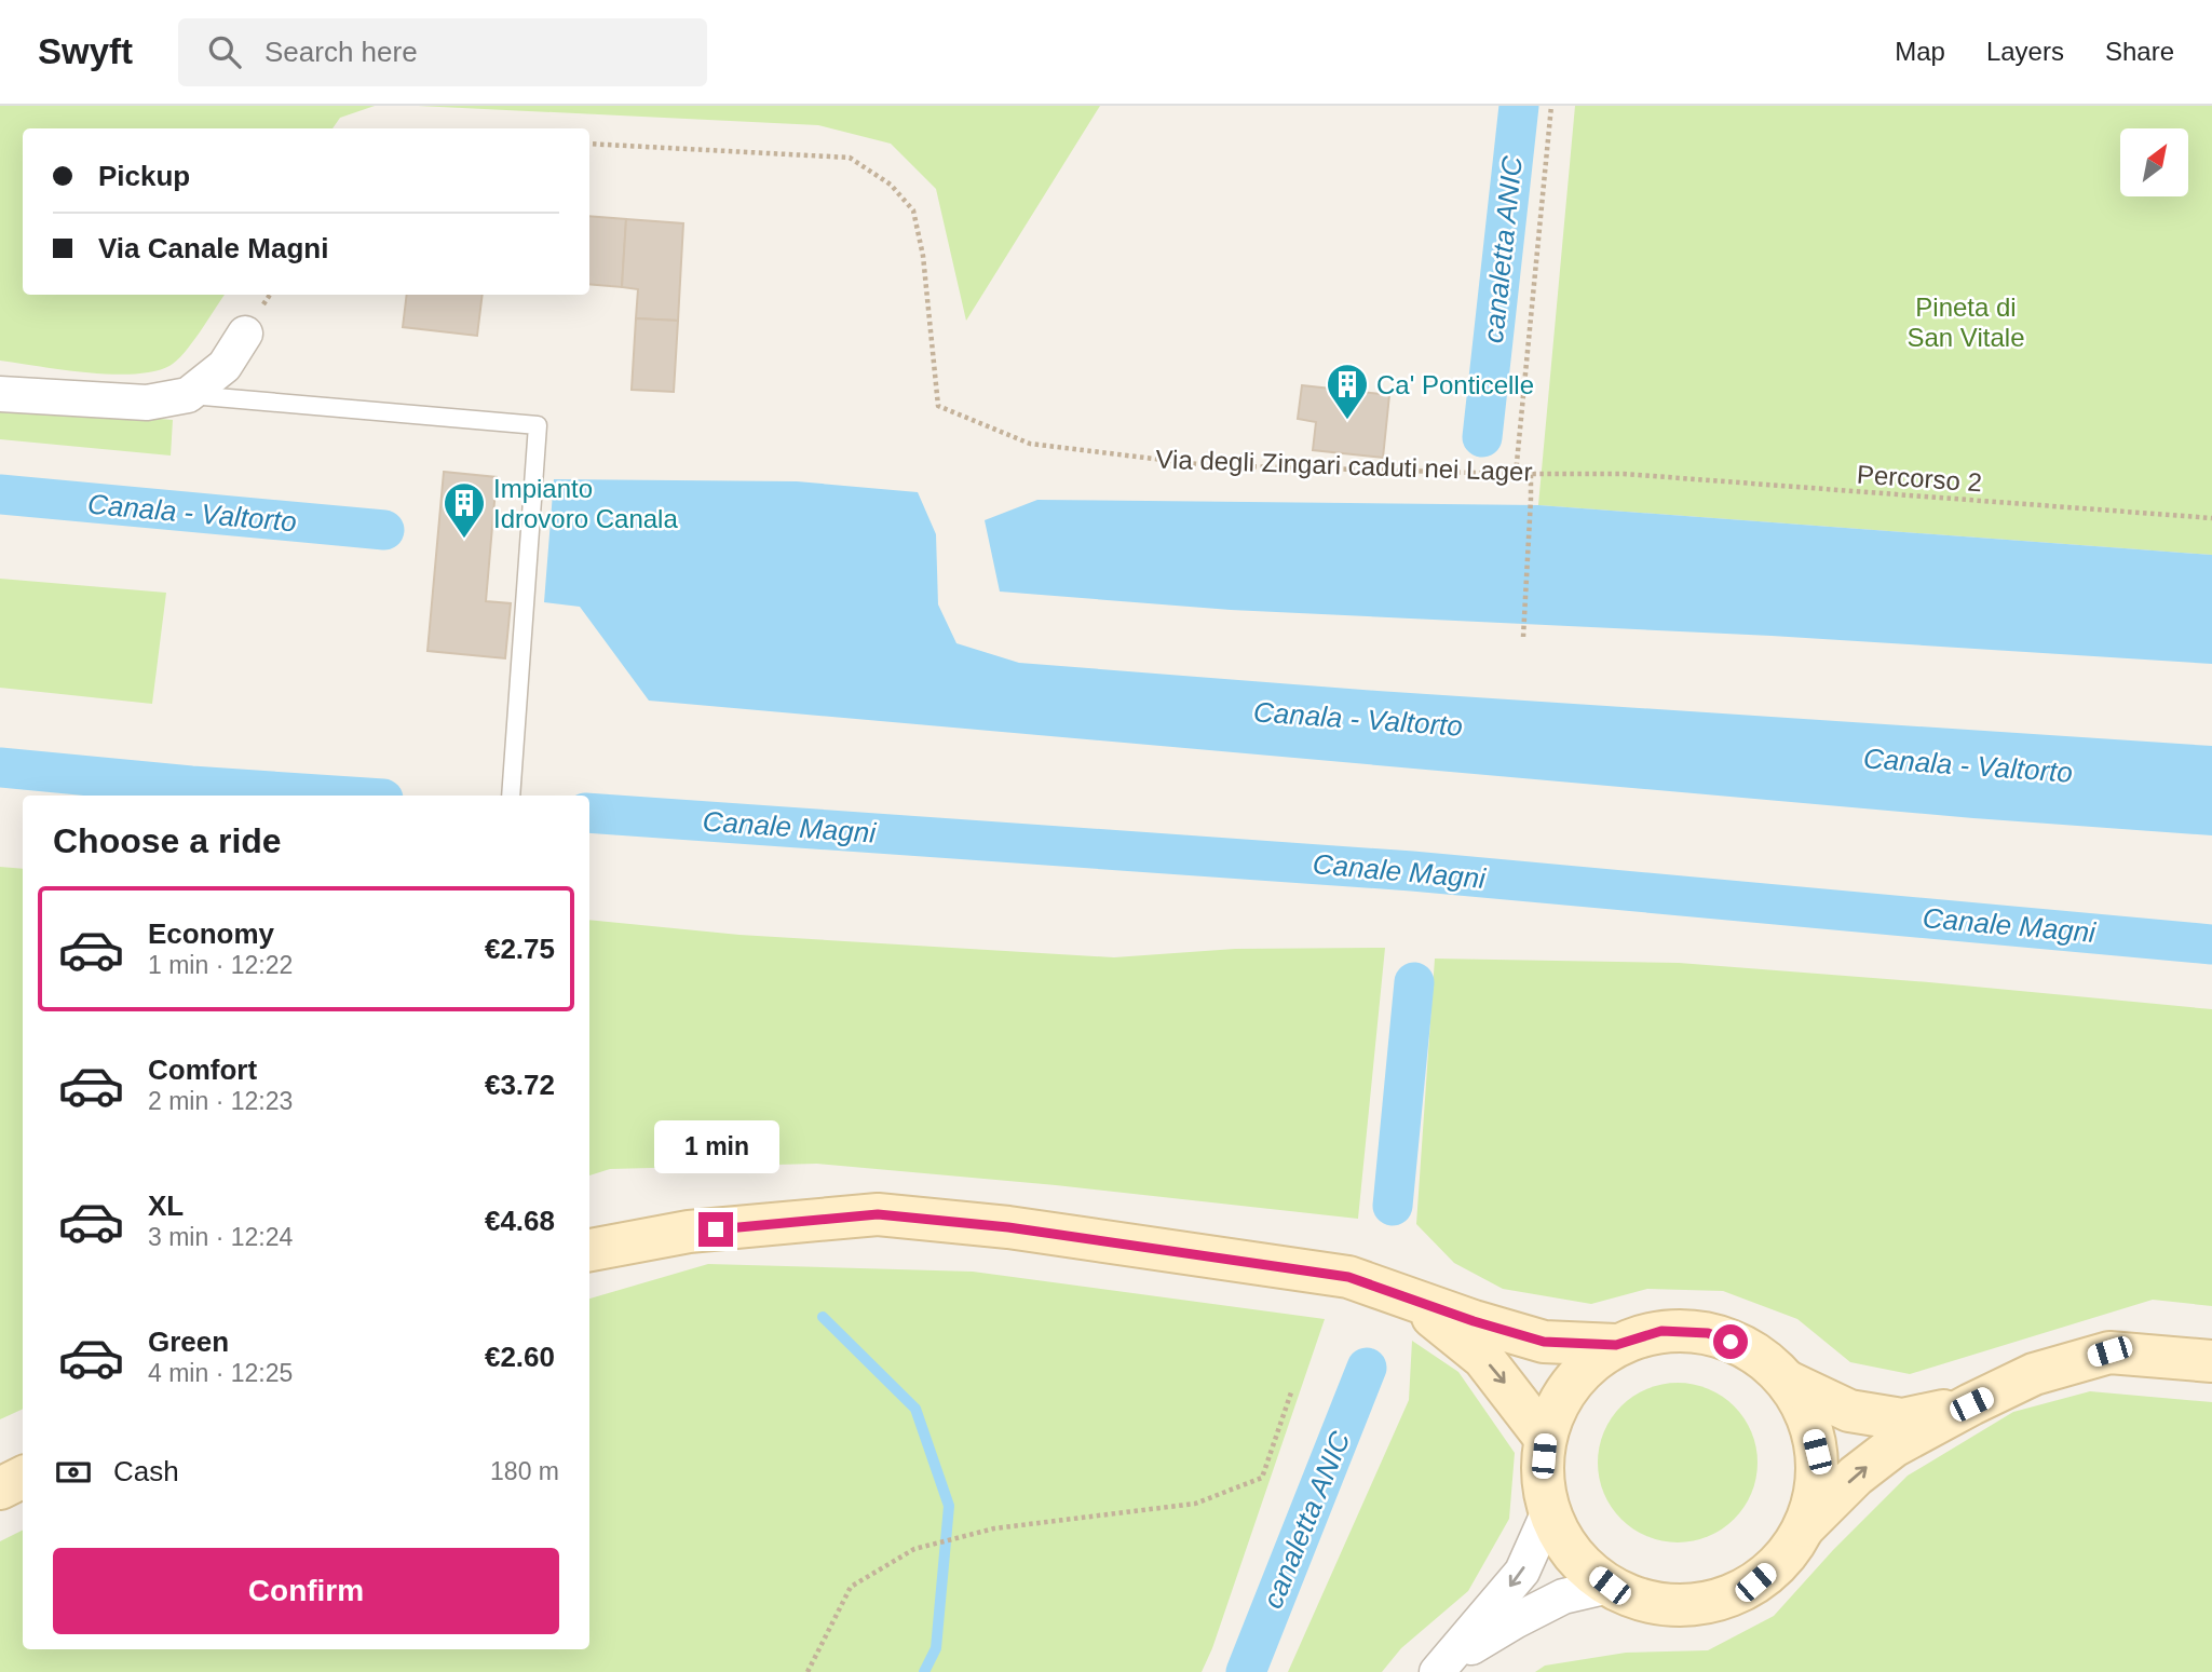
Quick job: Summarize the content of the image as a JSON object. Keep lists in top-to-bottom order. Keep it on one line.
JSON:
{"streets":{"path":["Via degli Zingari caduti nei Lager","Percorso 2"]},"crossings":[["Via degli Zingari caduti nei Lager","Percorso 2"]],"water":["canaletta ANIC","Canala - Valtorto","Canale Magni"],"parks":["Pineta di San Vitale"],"places":{"building":["Ca' Ponticelle","Impianto Idrovoro Canala"]},"north":"top right","page":{"header":"Swyft","search":"Search here","nav":["Map","Layers","Share"],"banner":["Pickup","Via Canale Magni"],"heading":"Choose a ride","list":[{"name":"Economy","note":"1 min · 12:22","value":"€2.75"},{"name":"Comfort","note":"2 min · 12:23","value":"€3.72"},{"name":"XL","note":"3 min · 12:24","value":"€4.68"},{"name":"Green","note":"4 min · 12:25","value":"€2.60"}],"bubble":"1 min","pay":["Cash","180 m"],"buttons":"Confirm"}}
